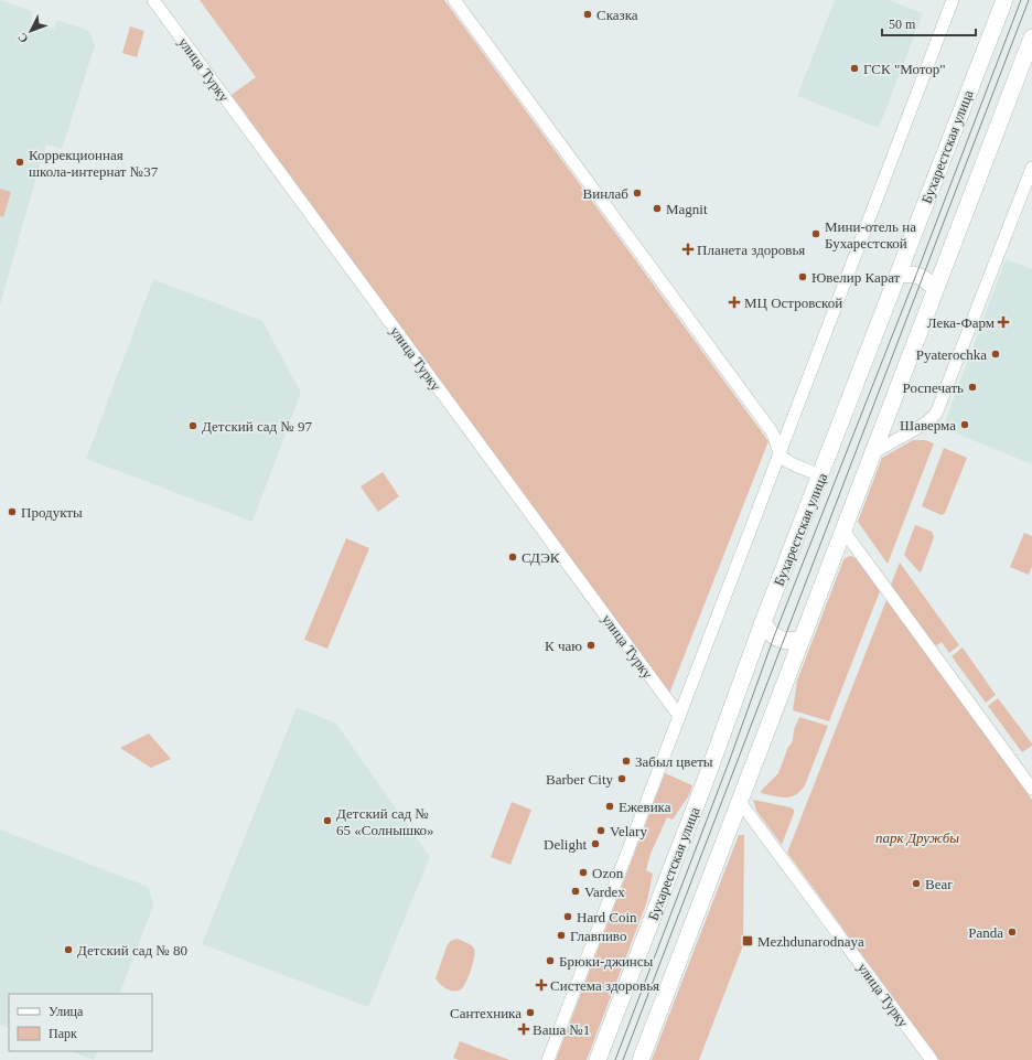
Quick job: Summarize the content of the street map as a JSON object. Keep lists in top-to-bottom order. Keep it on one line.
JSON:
{"streets":{"main road":["Бухарестская улица"],"street":["улица Турку"]},"parks":["парк Дружбы"],"places":{"other":["Сказка","ГСК \"Мотор\"","Коррекционная школа-интернат №37","Винлаб","Magnit","Мини-отель на Бухарестской","Ювелир Карат","Pyaterochka","Роспечать","Шаверма","Детский сад № 97","Продукты","СДЭК","К чаю","Забыл цветы","Barber City","Ежевика","Детский сад № 65 «Солнышко»","Velary","Delight","Ozon","Bear","Vardex","Hard Coin","Panda","Главпиво","Детский сад № 80","Брюки-джинсы","Сантехника"],"health":["Планета здоровья","МЦ Островской","Лека-Фарм","Система здоровья","Ваша №1"],"transit":["Mezhdunarodnaya"]},"legend":["Улица","Парк"],"scale_bar":"50 m","north":"bottom left"}
